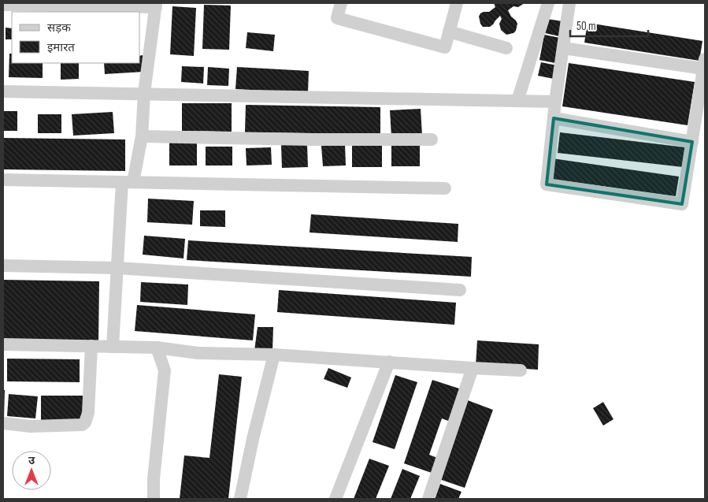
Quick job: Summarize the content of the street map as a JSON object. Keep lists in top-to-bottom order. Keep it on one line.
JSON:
{"legend":["सड़क","इमारत"],"scale_bar":"50 m","north":"top"}
